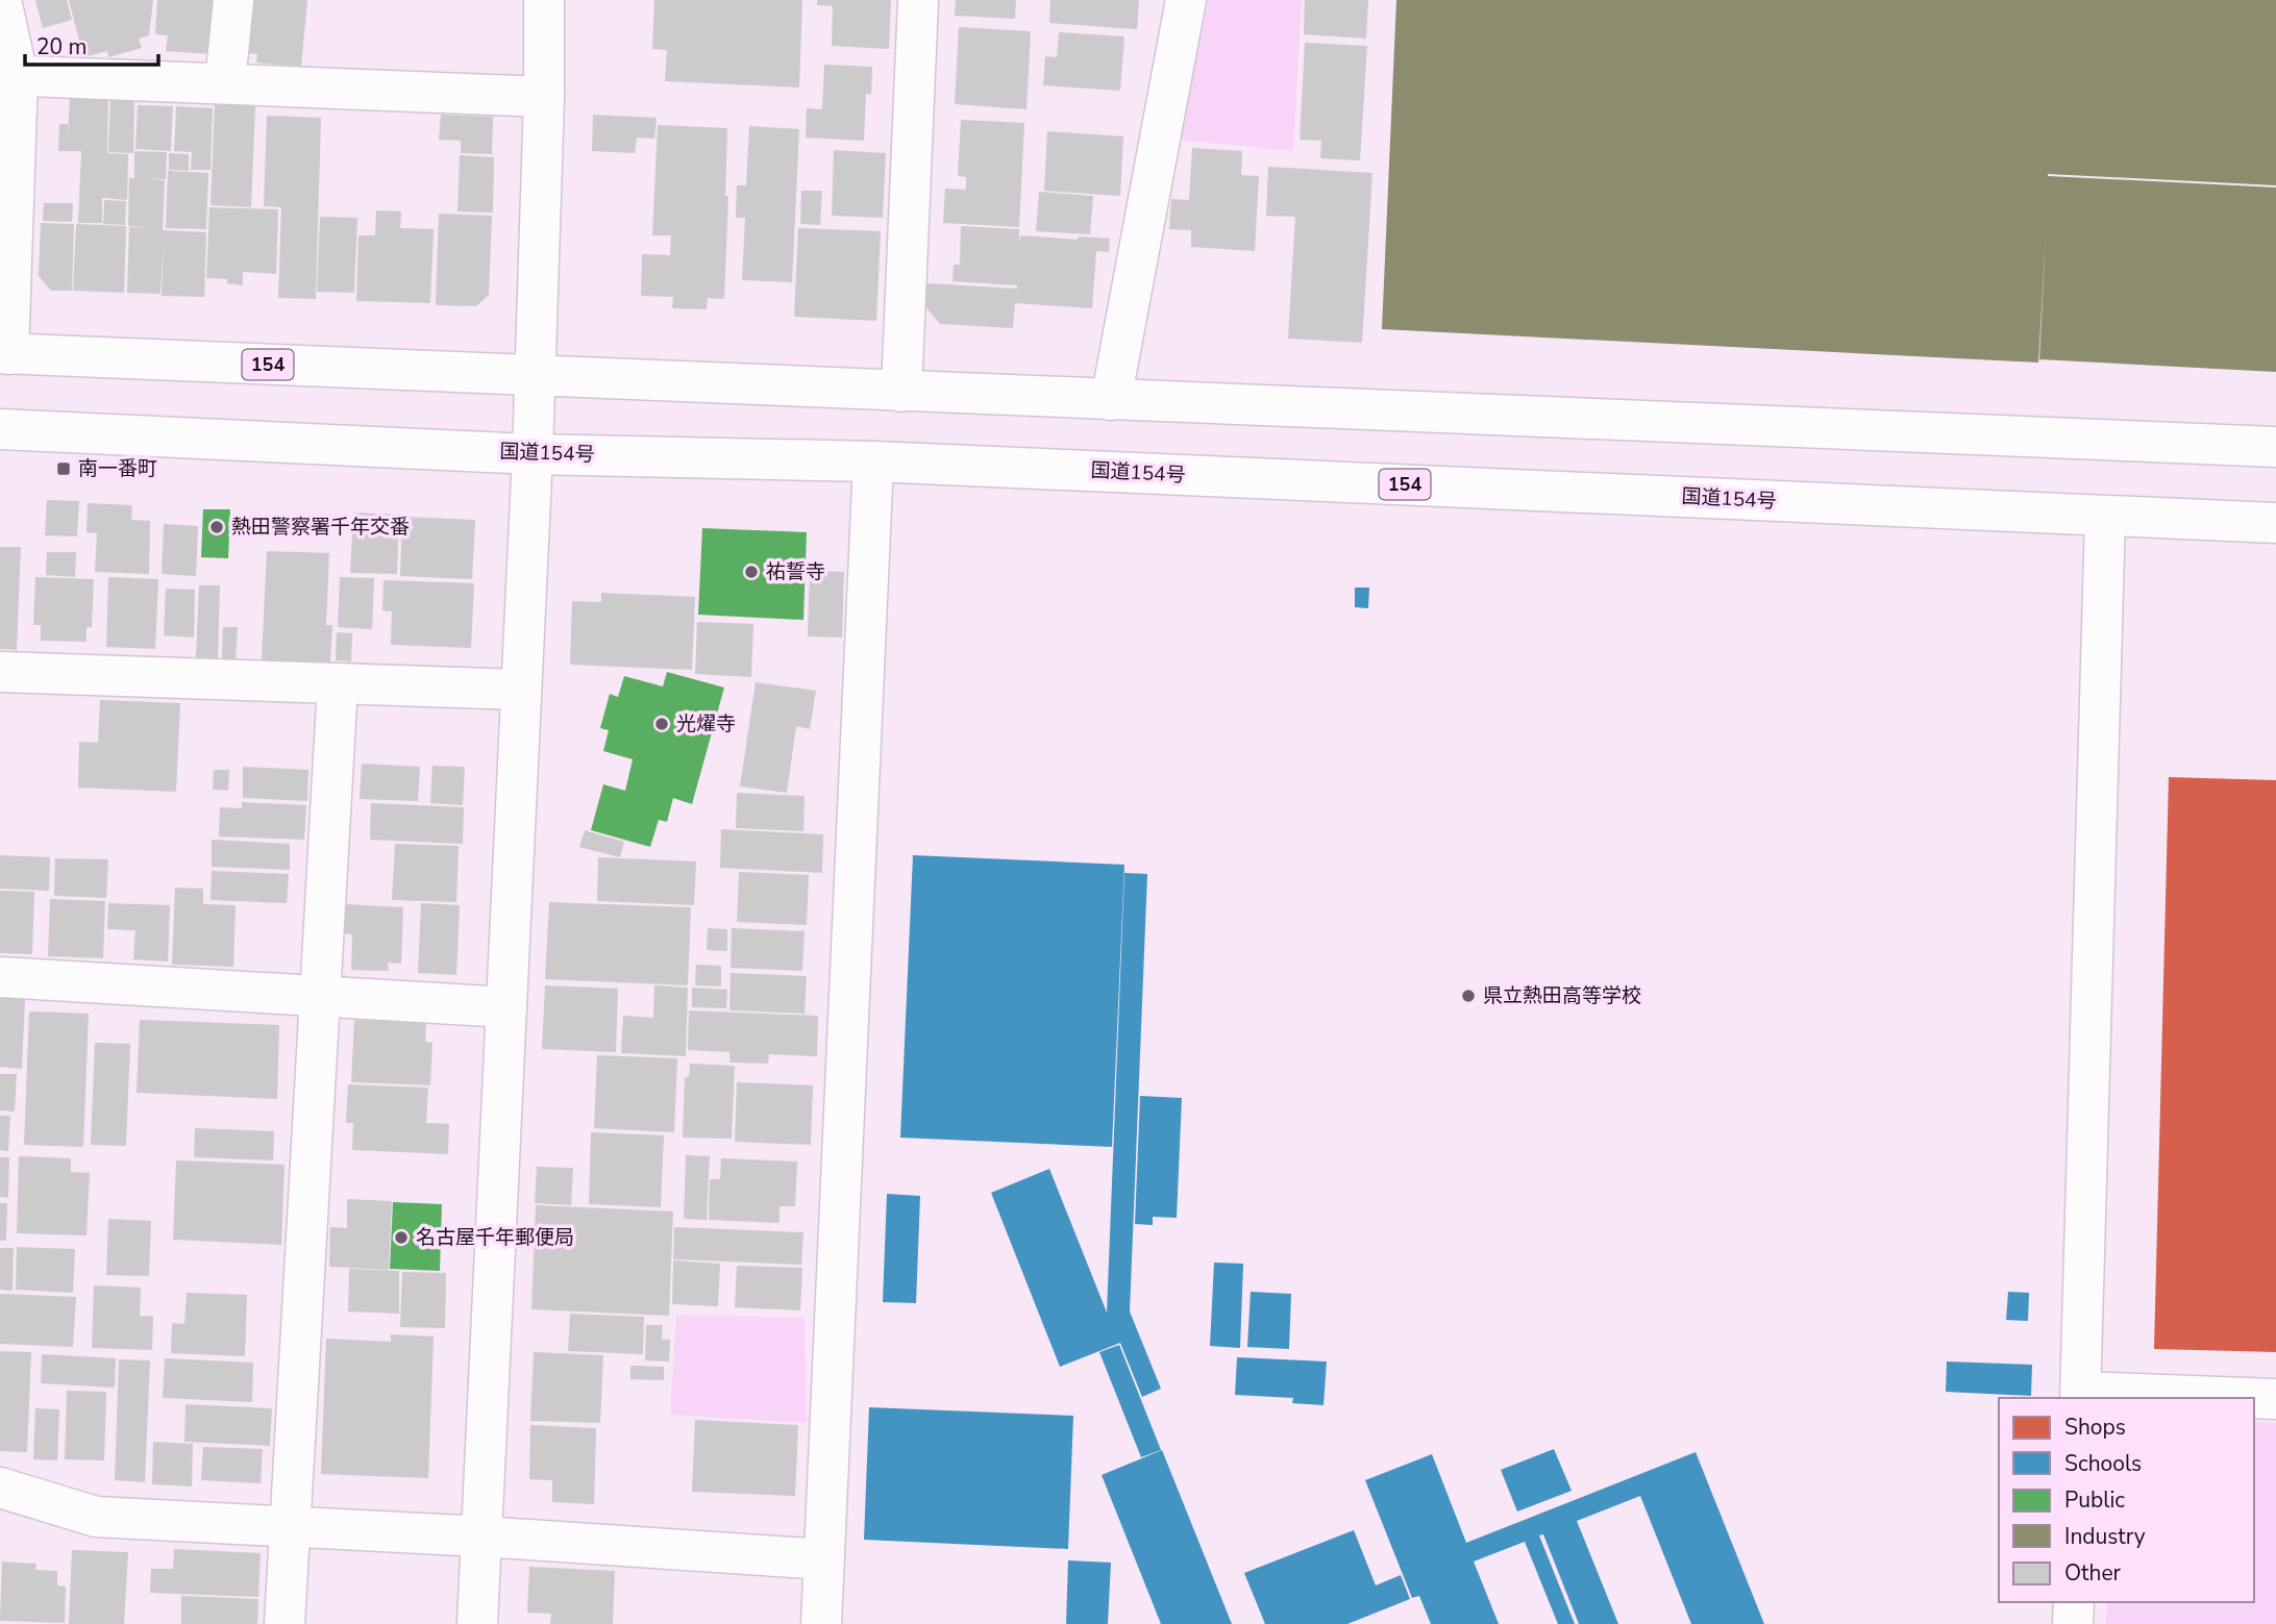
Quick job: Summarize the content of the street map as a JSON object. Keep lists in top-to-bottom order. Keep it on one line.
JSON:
{"streets":{"main road":["154","国道154号"]},"places":{"transit":["南一番町"],"other":["熱田警察署千年交番","祐誓寺","光燿寺","県立熱田高等学校","名古屋千年郵便局"]},"legend":["Shops","Schools","Public","Industry","Other"],"scale_bar":"20 m"}
